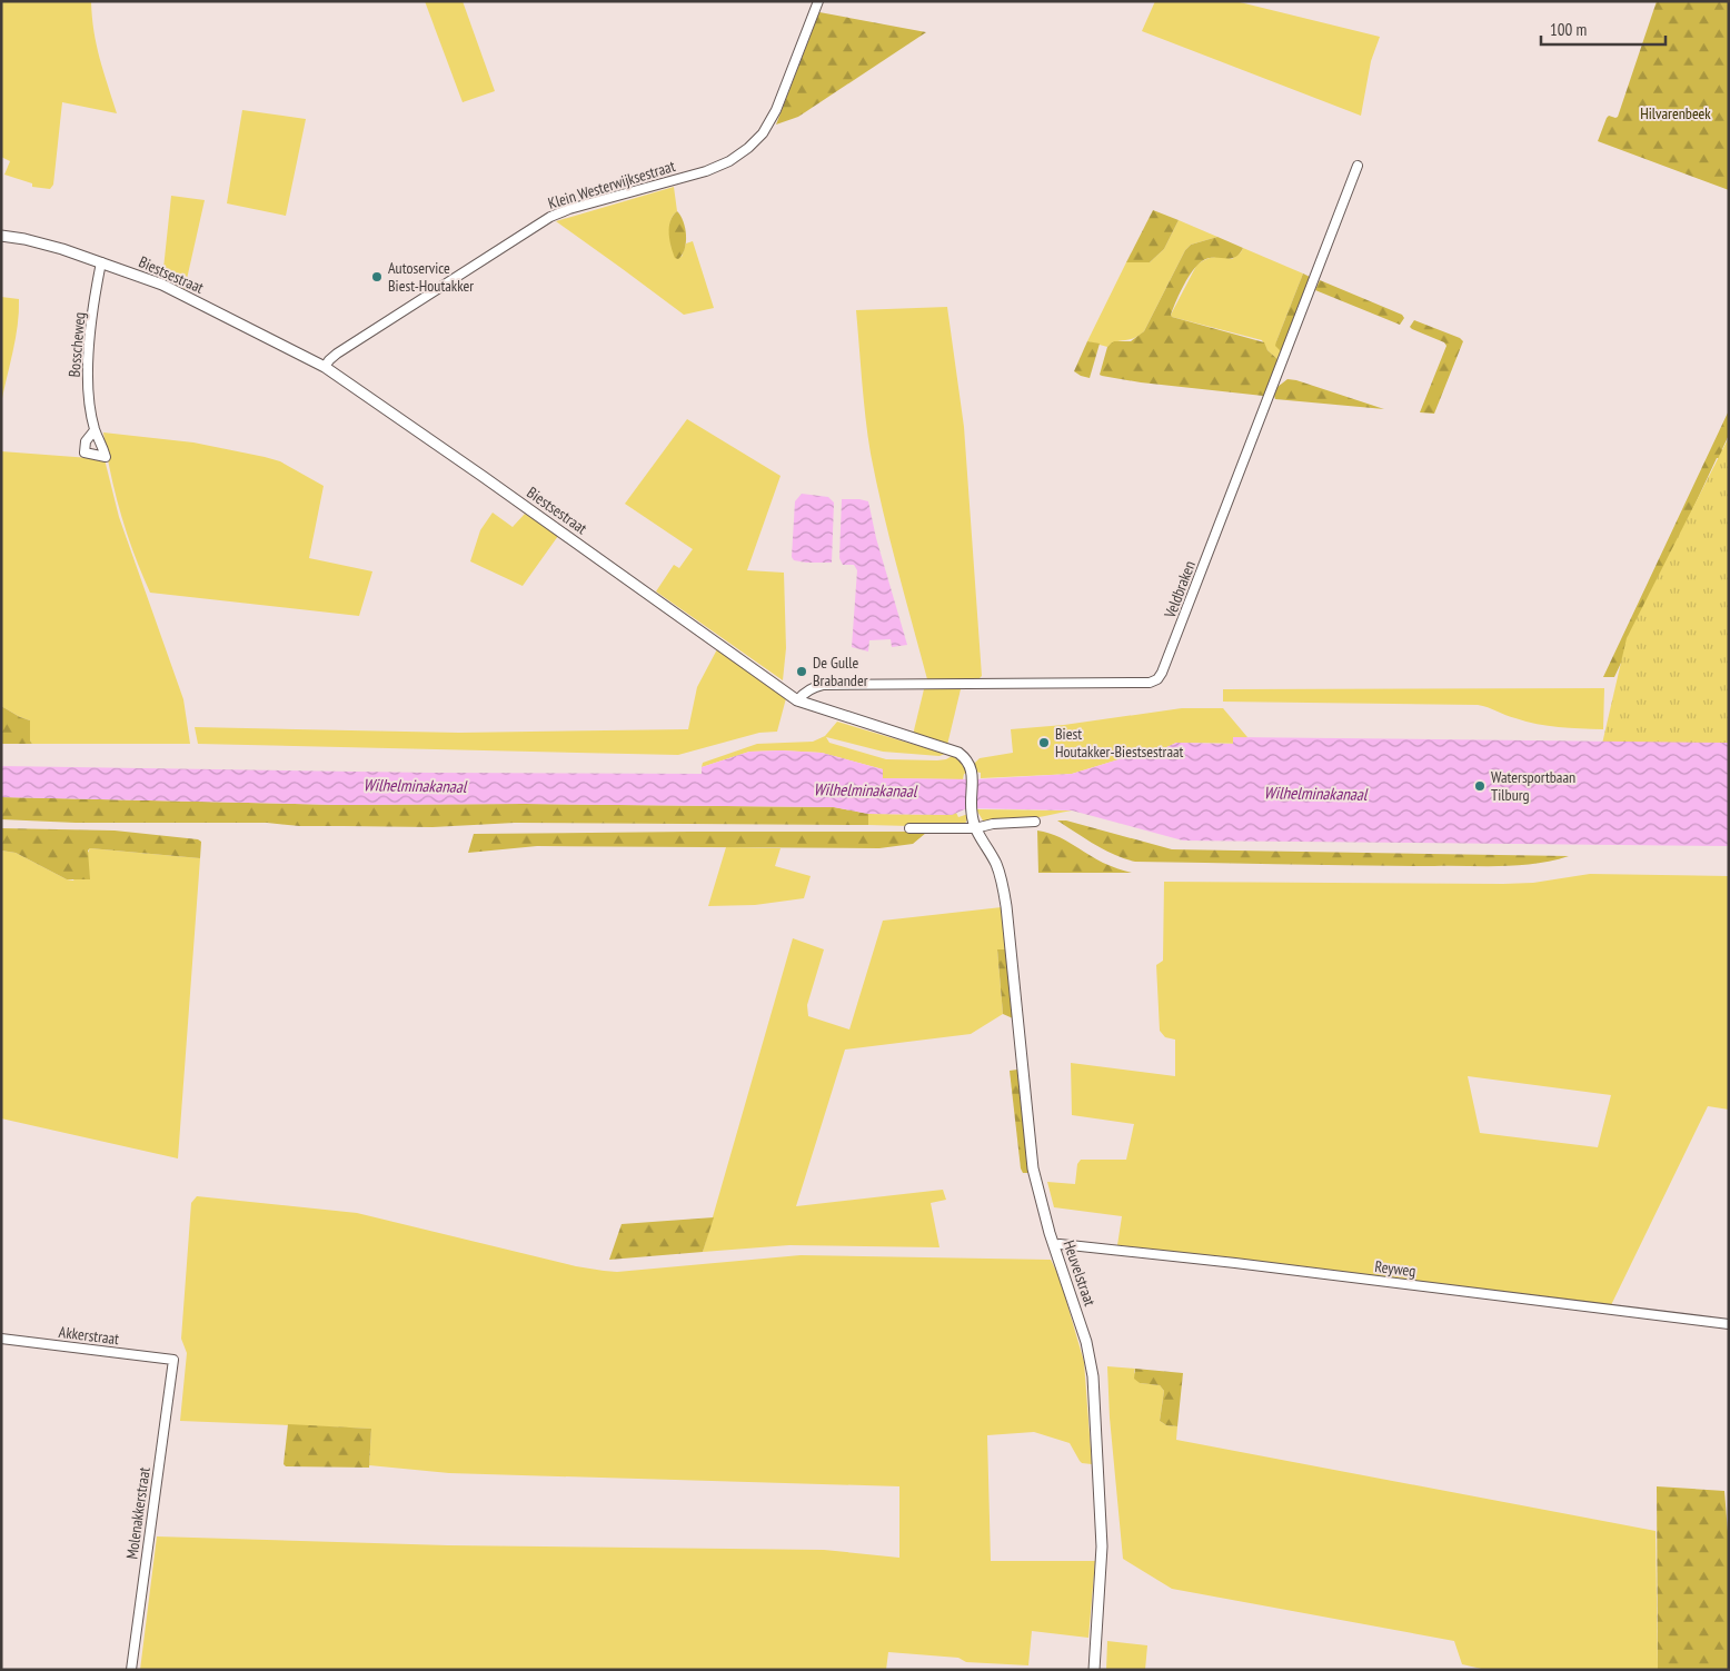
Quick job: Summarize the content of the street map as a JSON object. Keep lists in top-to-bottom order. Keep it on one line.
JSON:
{"streets":{"street":["Klein Westerwijksestraat","Biestsestraat","Bosscheweg","Veldbraken","Reyweg","Heuvelstraat","Akkerstraat","Molenakkerstraat"]},"crossings":[["Klein Westerwijksestraat","Biestsestraat"],["Biestsestraat","Bosscheweg"],["Biestsestraat","Veldbraken"],["Biestsestraat","Heuvelstraat"],["Akkerstraat","Molenakkerstraat"]],"water":["Wilhelminakanaal"],"parks":["Hilvarenbeek"],"places":["Autoservice Biest-Houtakker","De Gulle Brabander","Biest Houtakker-Biestsestraat","Watersportbaan Tilburg"],"scale_bar":"100 m"}
